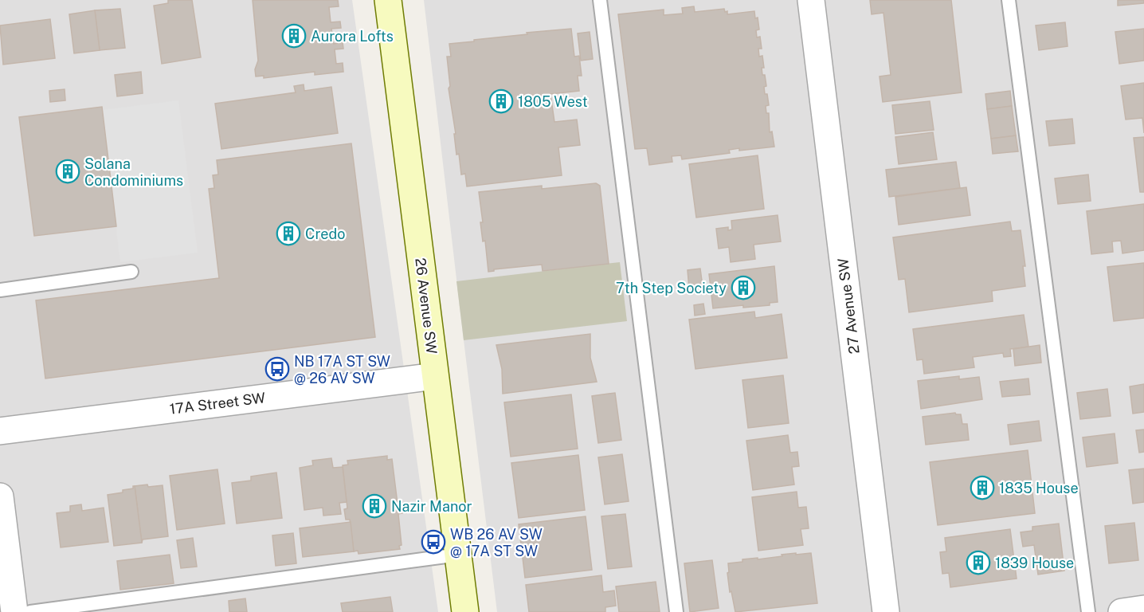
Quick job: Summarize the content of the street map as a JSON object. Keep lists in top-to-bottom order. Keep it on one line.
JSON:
{"streets":{"street":["26 Avenue SW","27 Avenue SW","17A Street SW"]},"crossings":[["26 Avenue SW","17A Street SW"]],"places":{"building":["Aurora Lofts","1805 West","Solana Condominiums","Credo","7th Step Society","1835 House","Nazir Manor","1839 House"],"bus stop":["NB 17A ST SW @ 26 AV SW","WB 26 AV SW @ 17A ST SW"]}}
